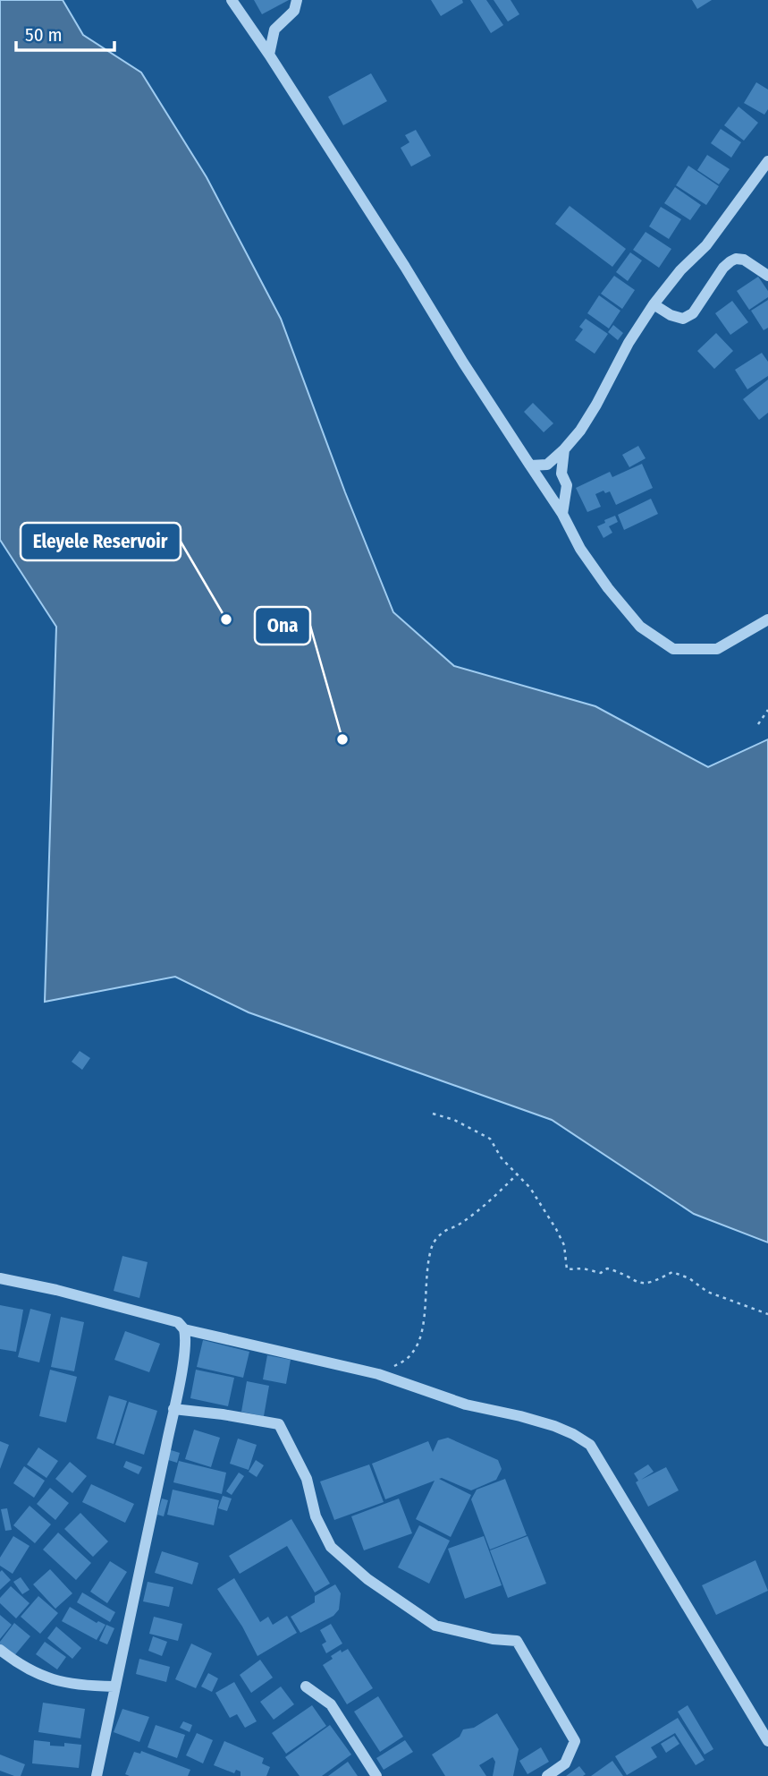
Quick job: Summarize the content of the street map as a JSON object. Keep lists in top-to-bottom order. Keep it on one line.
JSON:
{"places":["Eleyele Reservoir","Ona"],"scale_bar":"50 m"}
